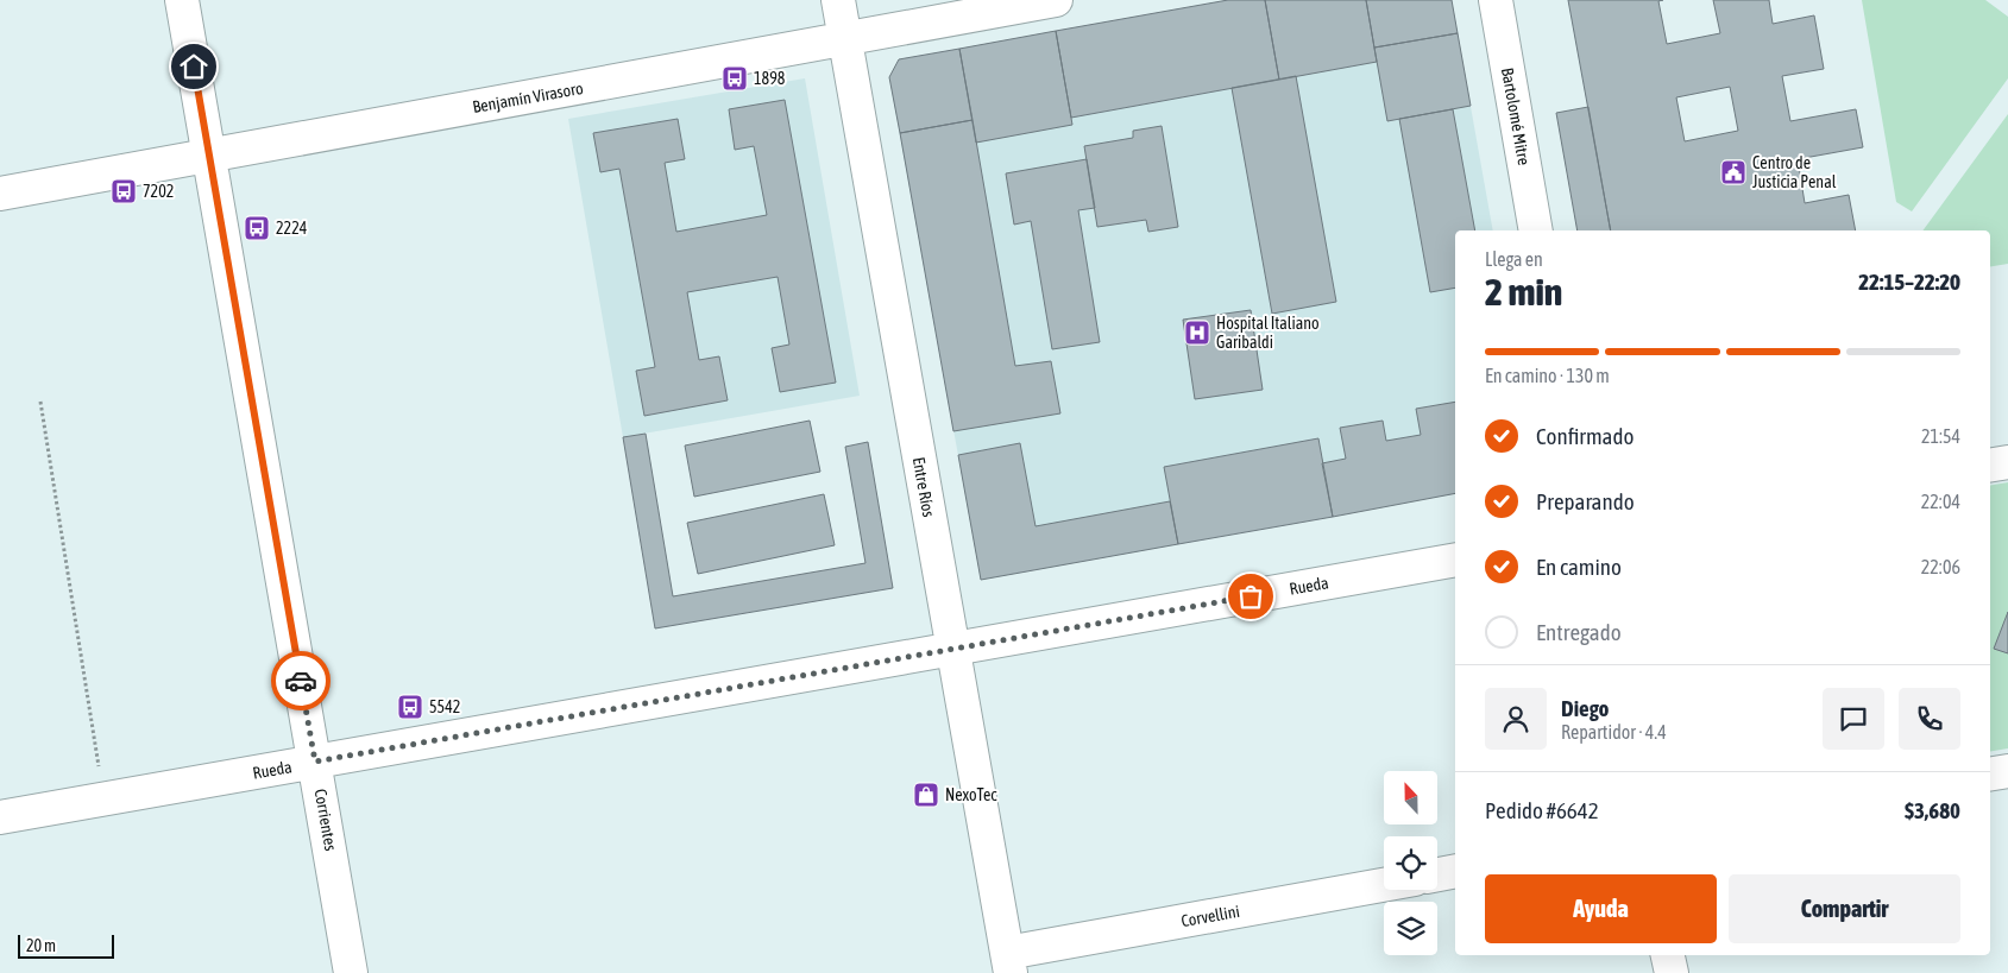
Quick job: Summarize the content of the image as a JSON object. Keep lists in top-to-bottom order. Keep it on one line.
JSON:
{"streets":{"street":["Benjamín Virasoro","Bartolomé Mitre","Entre Ríos","Rueda","Corrientes","Corvellini"]},"crossings":[["Benjamín Virasoro","Entre Ríos"],["Benjamín Virasoro","Corrientes"],["Entre Ríos","Rueda"],["Entre Ríos","Corvellini"],["Rueda","Corrientes"]],"places":{"bus stop":["1898","7202","2224","5542"],"public building":["Centro de Justicia Penal"],"hospital":["Hospital Italiano Garibaldi"],"shop":["NexoTec"]},"scale_bar":"20 m","north":"top","page":{"heading":["2 min","Llega en","22:15–22:20"],"panel":["Diego","Repartidor · 4.4","Pedido #6642","$3,680"],"bar":"En camino · 130 m","list":[["Confirmado","21:54"],["Preparando","22:04"],["En camino","22:06"],"Entregado"],"buttons":["Ayuda","Compartir"],"scale":"20 m"}}
